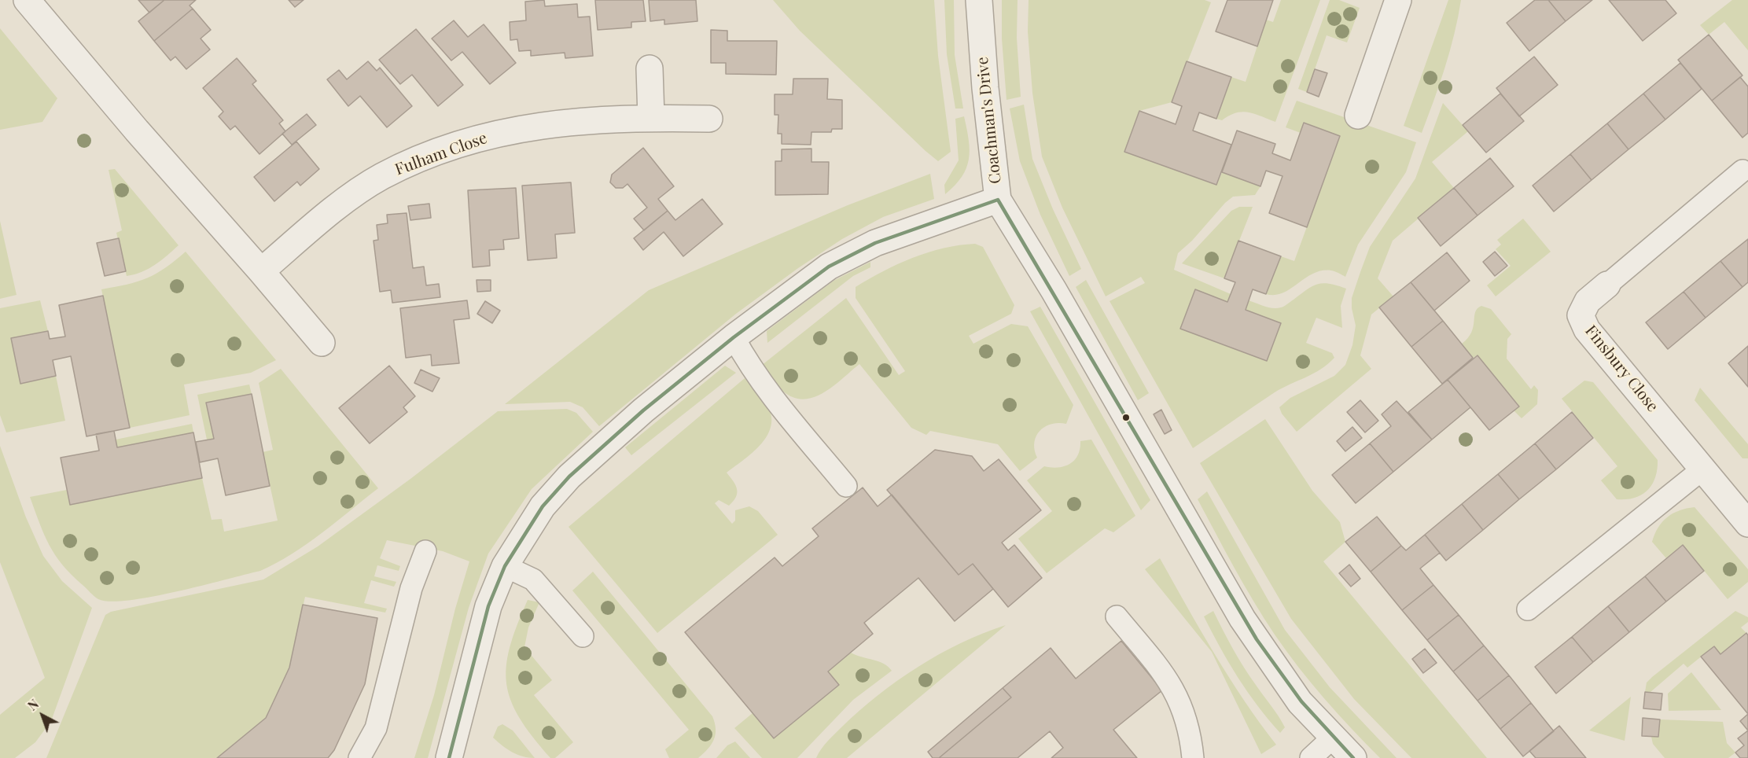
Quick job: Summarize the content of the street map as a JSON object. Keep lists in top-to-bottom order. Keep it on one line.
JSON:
{"streets":{"street":["Coachman's Drive","Fulham Close","Finsbury Close"]},"north":"top left"}
